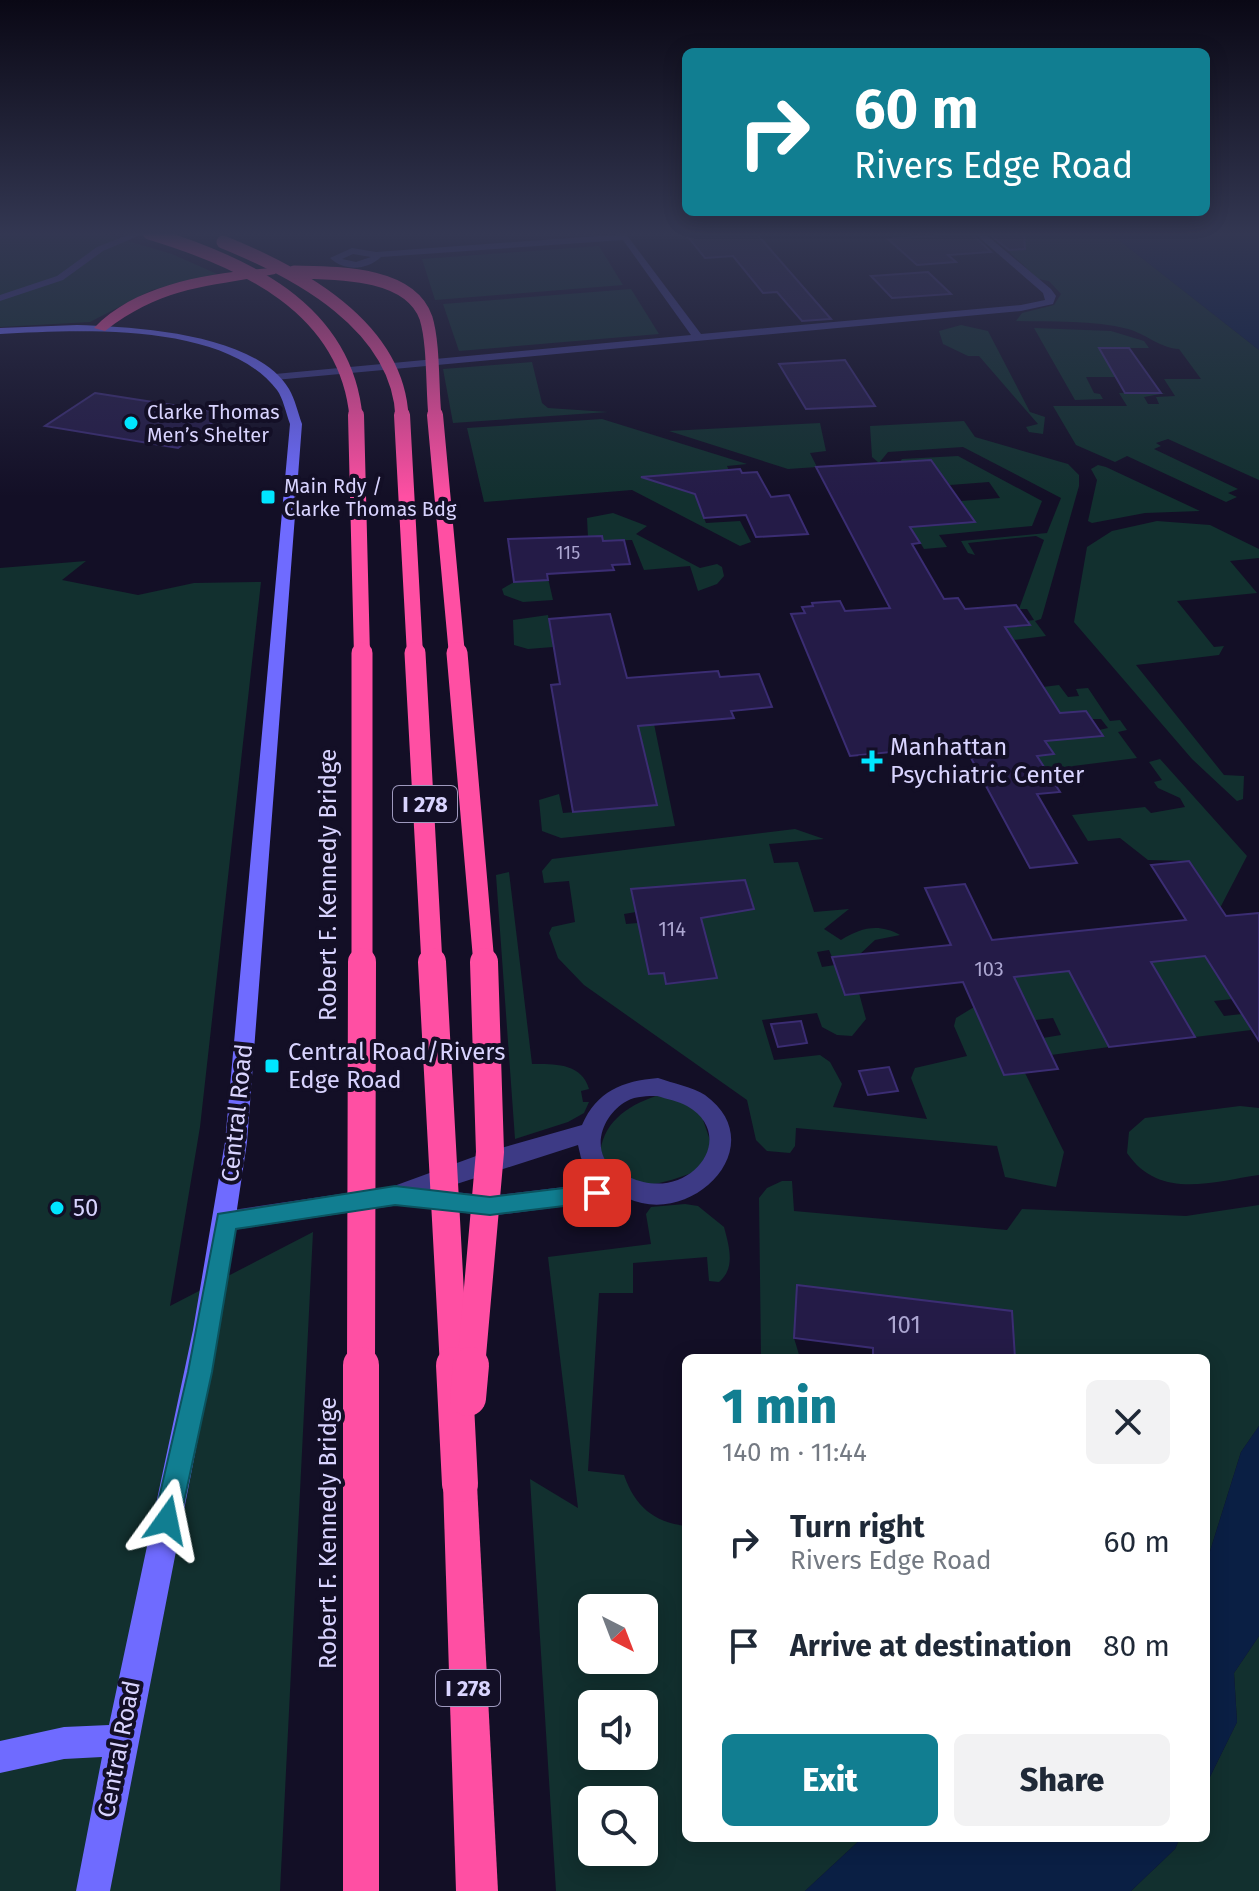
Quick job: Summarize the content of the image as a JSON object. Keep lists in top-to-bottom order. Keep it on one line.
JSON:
{"streets":{"highway":["I 278","Robert F. Kennedy Bridge"],"street":["Central Road"]},"places":{"other":["Clarke Thomas Men’s Shelter","50"],"transit":["Main Rdy / Clarke Thomas Bdg","Central Road/Rivers Edge Road"],"health":["Manhattan Psychiatric Center"]},"house_numbers":["115","114","103","101"],"north":"bottom right","page":{"turn":["60 m","Rivers Edge Road"],"heading":["1 min","140 m · 11:44"],"list":[{"name":"Turn right","note":"Rivers Edge Road","value":"60 m"},{"name":"Arrive at destination","value":"80 m"}],"buttons":["Exit","Share"]}}
